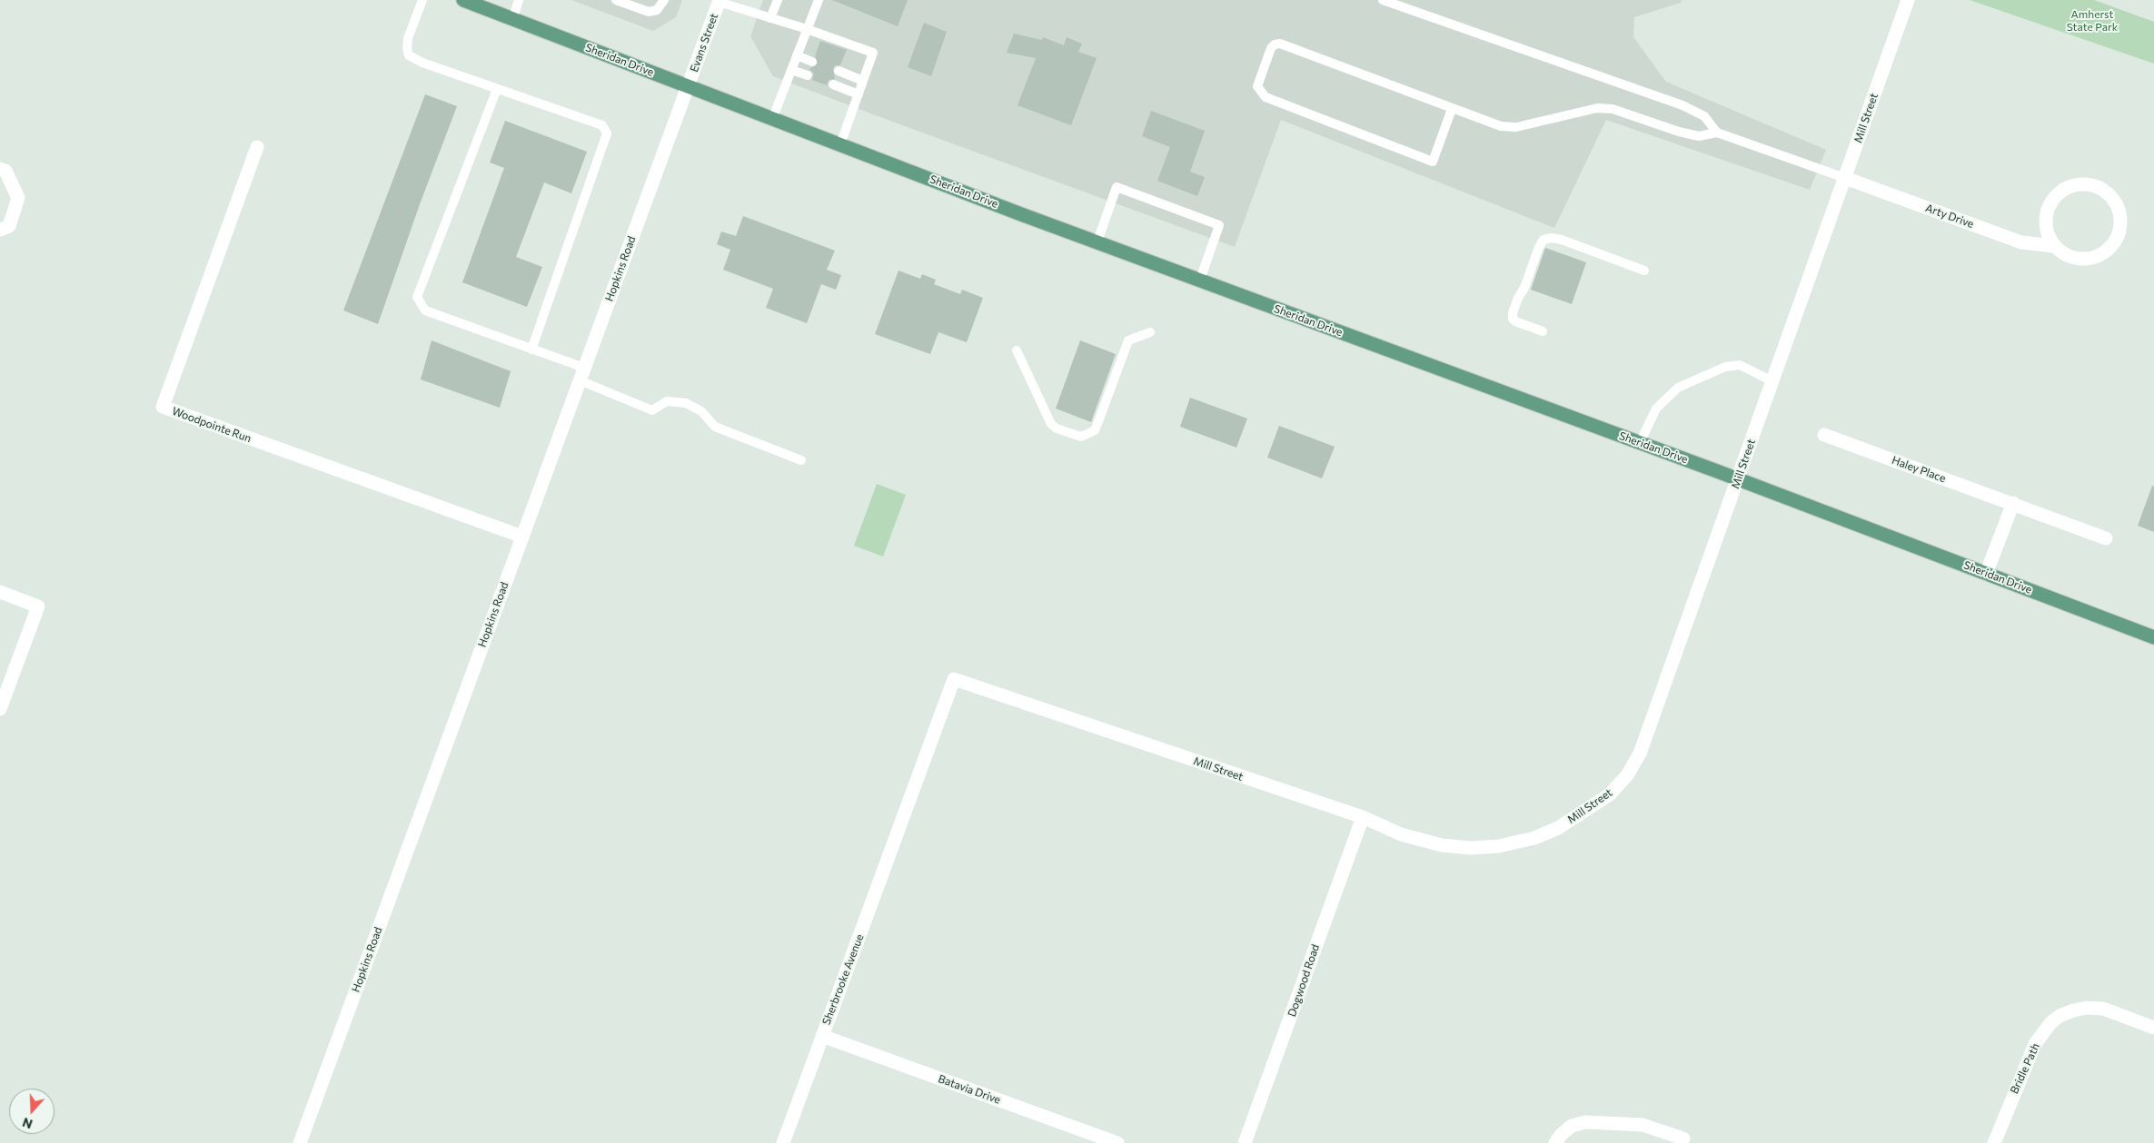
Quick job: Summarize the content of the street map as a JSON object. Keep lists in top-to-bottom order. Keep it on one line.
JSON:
{"streets":{"main road":["Sheridan Drive"],"street":["Evans Street","Mill Street","Arty Drive","Hopkins Road","Woodpointe Run","Haley Place","Sherbrooke Avenue","Dogwood Road","Bridle Path","Batavia Drive"]},"crossings":[["Evans Street","Sheridan Drive"],["Evans Street","Hopkins Road"],["Sheridan Drive","Mill Street"],["Sheridan Drive","Hopkins Road"],["Mill Street","Arty Drive"],["Mill Street","Sherbrooke Avenue"],["Mill Street","Dogwood Road"],["Hopkins Road","Woodpointe Run"],["Sherbrooke Avenue","Batavia Drive"]],"parks":["Amherst State Park"],"north":"bottom"}
